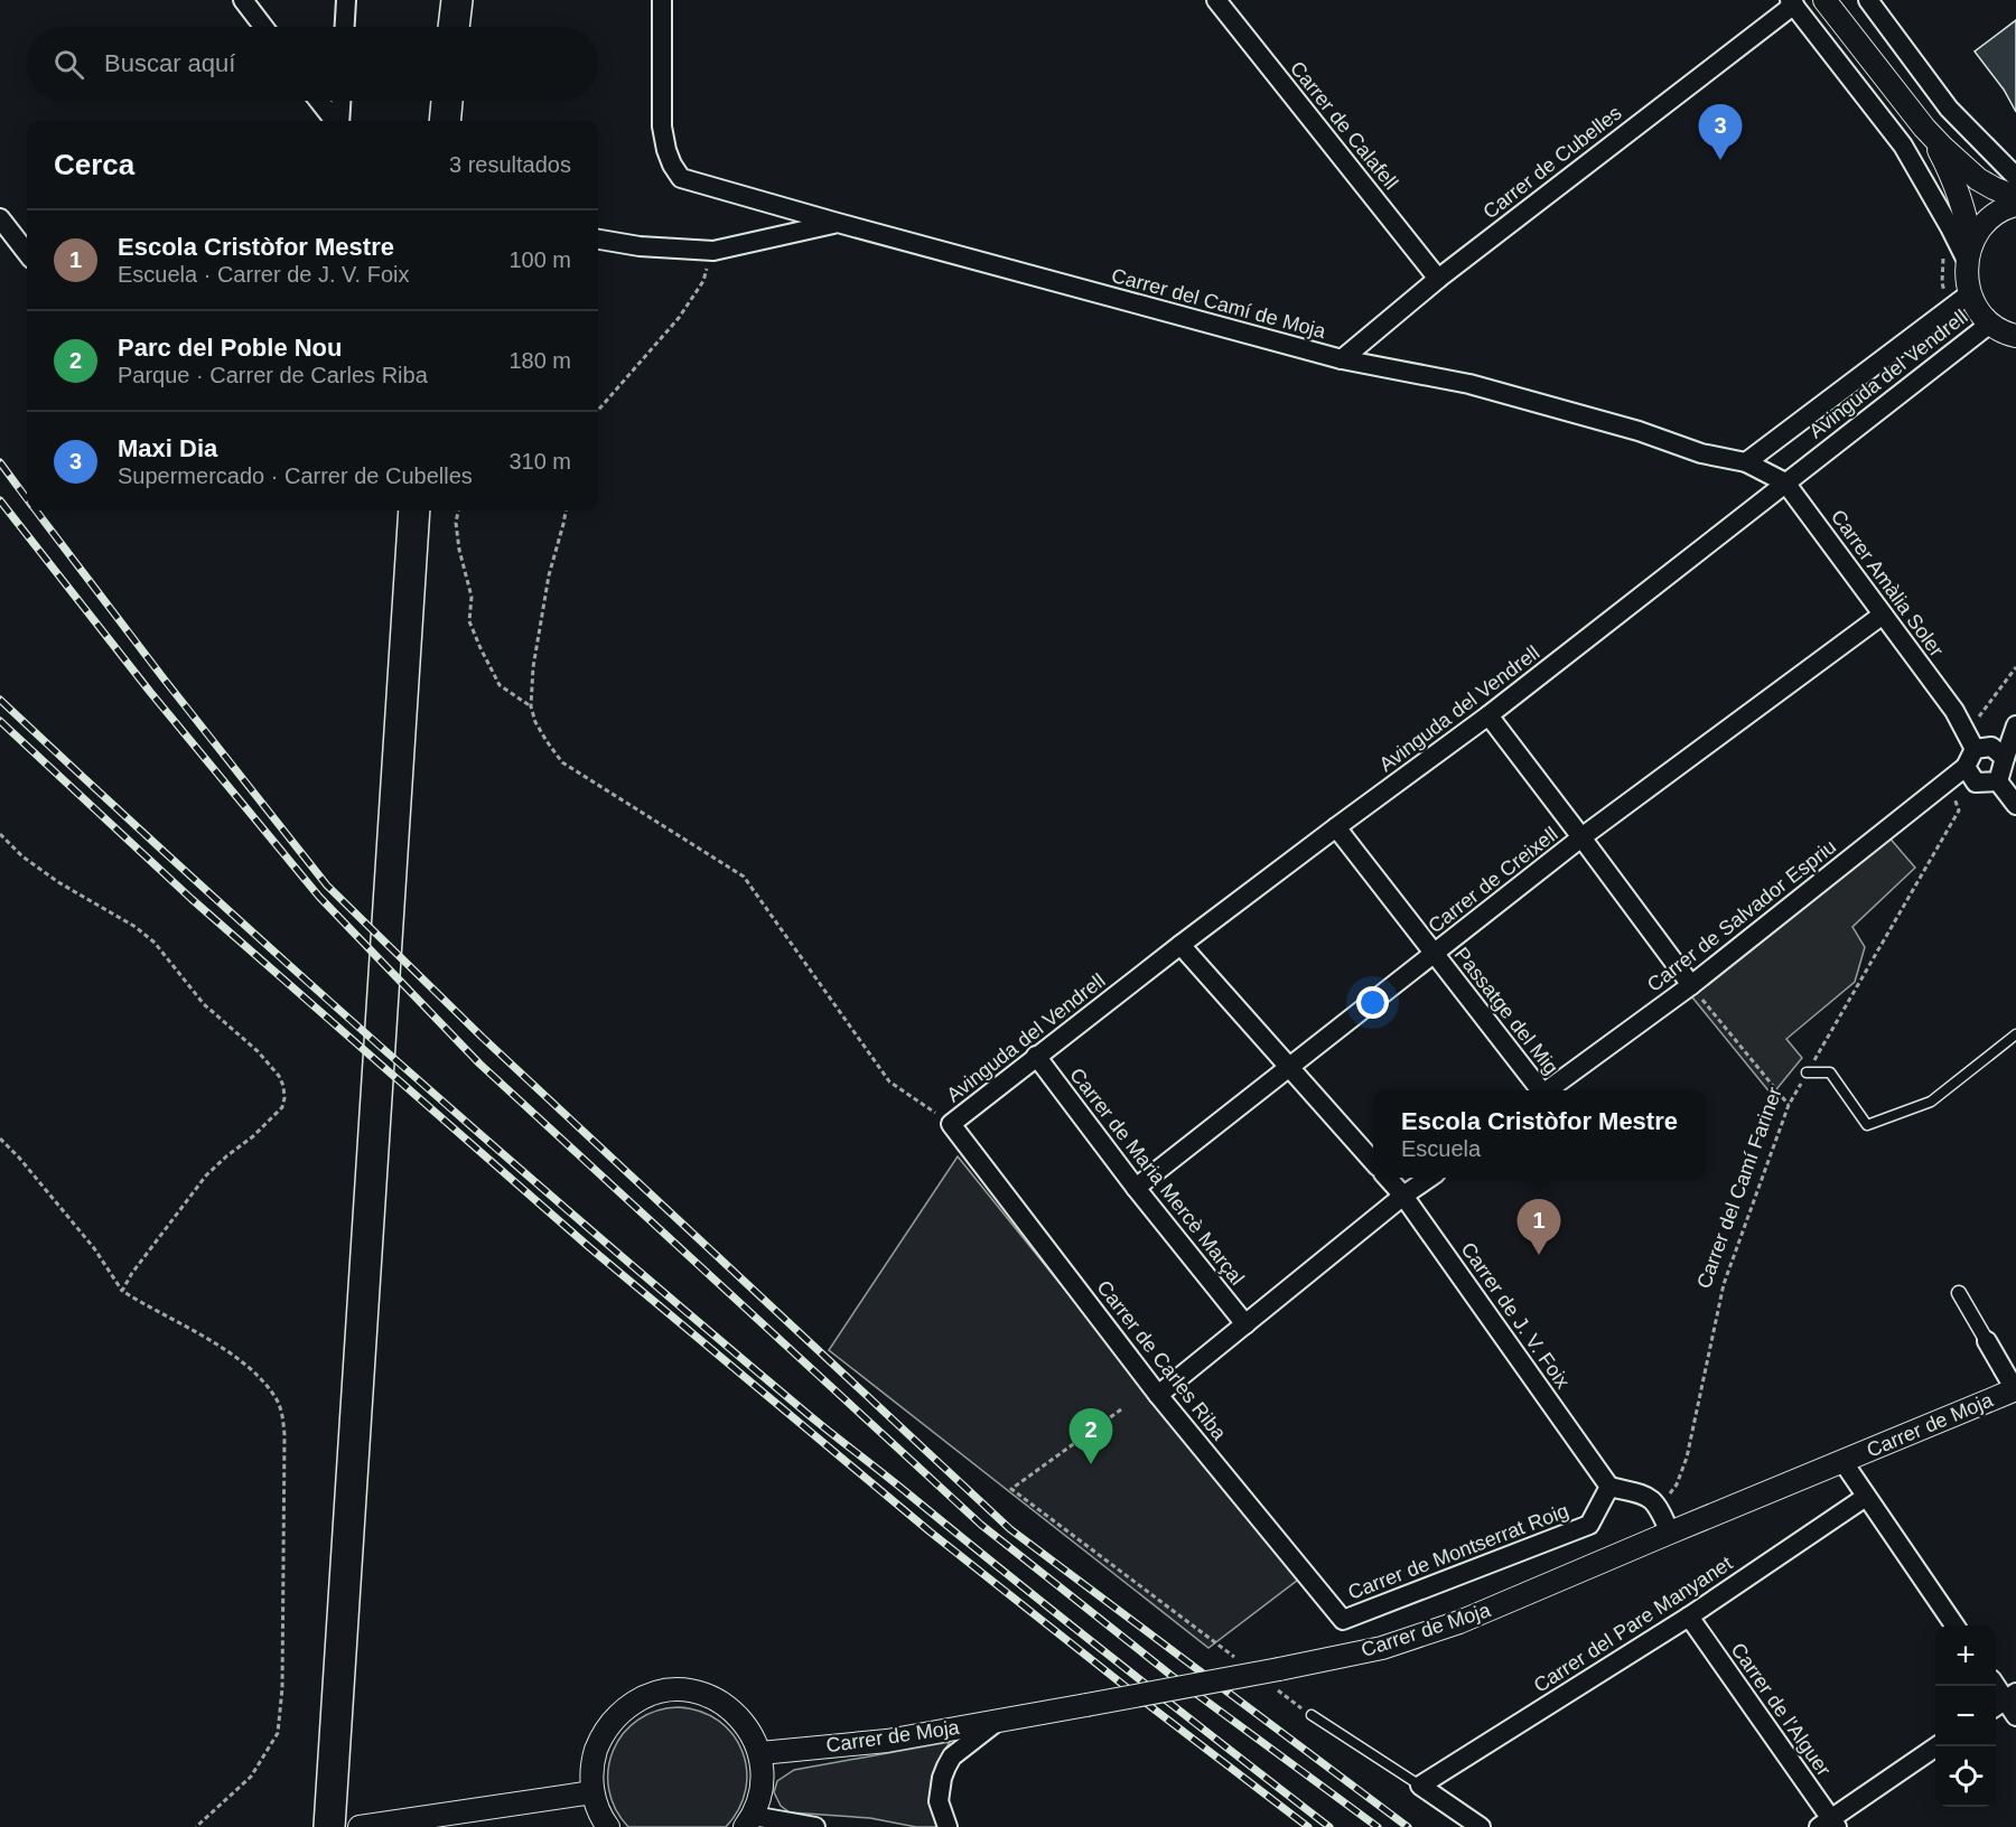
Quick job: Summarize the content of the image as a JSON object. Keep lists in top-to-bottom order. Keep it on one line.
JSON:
{"streets":{"street":["Carrer de Calafell","Carrer de Cubelles","Carrer del Camí de Moja","Avinguda del Vendrell","Carrer Amàlia Soler","Carrer de Creixell","Carrer de Salvador Espriu","Passatge del Mig","Carrer de Maria Mercè Marçal","Carrer de J. V. Foix","Carrer de Carles Riba","Carrer de Moja","Carrer de Montserrat Roig","Carrer del Pare Manyanet","Carrer de l'Alguer"],"path":["Carrer del Camí Fariner"]},"crossings":[["Carrer de Calafell","Carrer de Cubelles"],["Carrer de Cubelles","Carrer del Camí de Moja"],["Carrer del Camí de Moja","Avinguda del Vendrell"],["Carrer del Camí de Moja","Carrer Amàlia Soler"],["Avinguda del Vendrell","Carrer Amàlia Soler"],["Avinguda del Vendrell","Passatge del Mig"],["Avinguda del Vendrell","Carrer de Maria Mercè Marçal"],["Avinguda del Vendrell","Carrer de Carles Riba"],["Carrer Amàlia Soler","Carrer de Creixell"],["Carrer Amàlia Soler","Carrer de Salvador Espriu"],["Carrer de Creixell","Passatge del Mig"],["Carrer de Creixell","Carrer de Maria Mercè Marçal"],["Carrer de J. V. Foix","Carrer de Montserrat Roig"],["Carrer de Carles Riba","Carrer de Montserrat Roig"],["Carrer del Pare Manyanet","Carrer de l'Alguer"]],"page":{"search":"Buscar aquí","pins":["3","1","2"],"heading":["Cerca","3 resultados"],"list":[{"mark":"1","name":"Escola Cristòfor Mestre","note":"Escuela · Carrer de J. V. Foix","value":"100 m"},{"mark":"2","name":"Parc del Poble Nou","note":"Parque · Carrer de Carles Riba","value":"180 m"},{"mark":"3","name":"Maxi Dia","note":"Supermercado · Carrer de Cubelles","value":"310 m"}],"popup":["Escola Cristòfor Mestre","Escuela"],"map_buttons":["+","−"]}}
